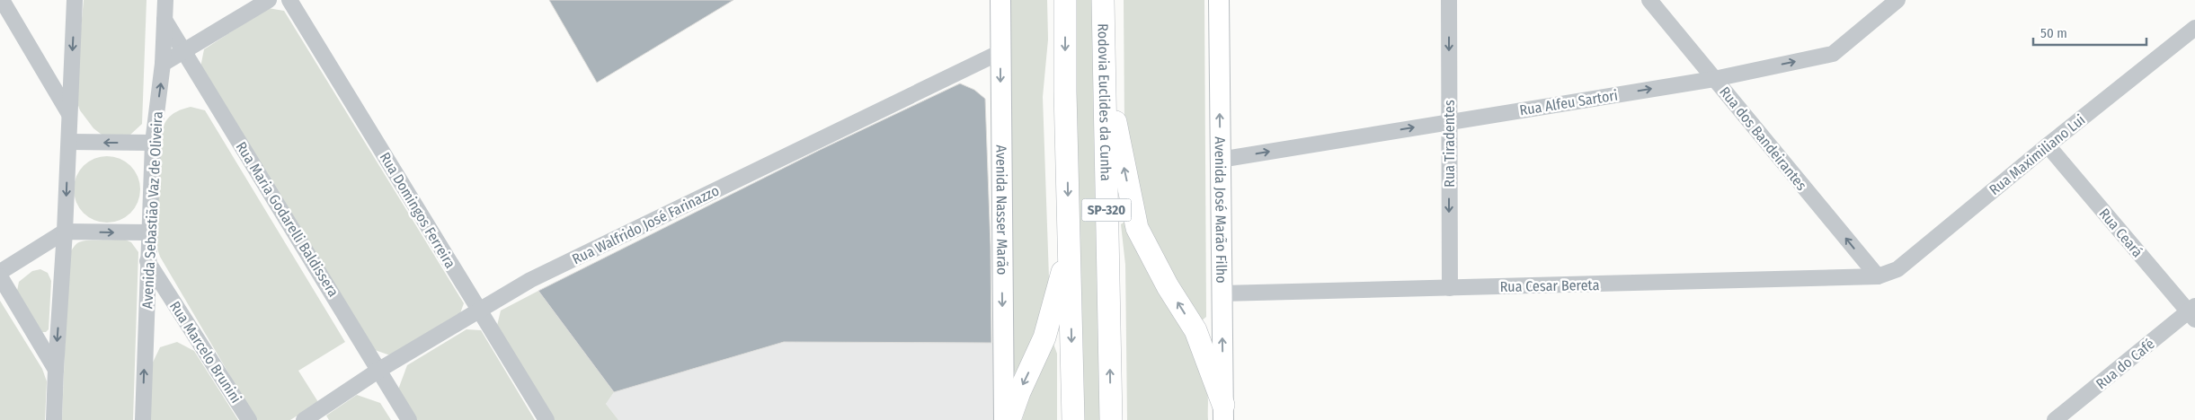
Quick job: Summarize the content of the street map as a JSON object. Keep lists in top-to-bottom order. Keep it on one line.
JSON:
{"streets":{"highway":["Rodovia Euclides da Cunha","SP-320"],"main road":["Avenida Nasser Marão","Avenida José Marão Filho"],"street":["Rua Alfeu Sartori","Rua dos Bandeirantes","Rua Tiradentes","Rua Maximiliano Lui","Avenida Sebastião Vaz de Oliveira","Rua Domingos Ferreira","Rua Maria Godarelli Baldissera","Rua Walfrido José Farinazzo","Rua Ceará","Rua Cesar Bereta","Rua Marcelo Brunini","Rua do Café"]},"crossings":[["Rua Alfeu Sartori","Rua dos Bandeirantes"],["Rua Alfeu Sartori","Rua Tiradentes"],["Rua Alfeu Sartori","Avenida José Marão Filho"],["Rua dos Bandeirantes","Rua Maximiliano Lui"],["Rua dos Bandeirantes","Rua Cesar Bereta"],["Rua Tiradentes","Rua Cesar Bereta"],["Rua Maximiliano Lui","Rua Ceará"],["Rua Maximiliano Lui","Rua Cesar Bereta"],["Avenida Sebastião Vaz de Oliveira","Rua Maria Godarelli Baldissera"],["Avenida Sebastião Vaz de Oliveira","Rua Marcelo Brunini"],["Rua Domingos Ferreira","Rua Walfrido José Farinazzo"],["Avenida Nasser Marão","Rua Walfrido José Farinazzo"],["Avenida José Marão Filho","Rua Cesar Bereta"],["Rua Maria Godarelli Baldissera","Rua Walfrido José Farinazzo"],["Rua Ceará","Rua do Café"]],"one_way":["Rua Alfeu Sartori","Rua dos Bandeirantes","Rua Tiradentes","Avenida Nasser Marão","Avenida José Marão Filho"],"scale_bar":"50 m"}
